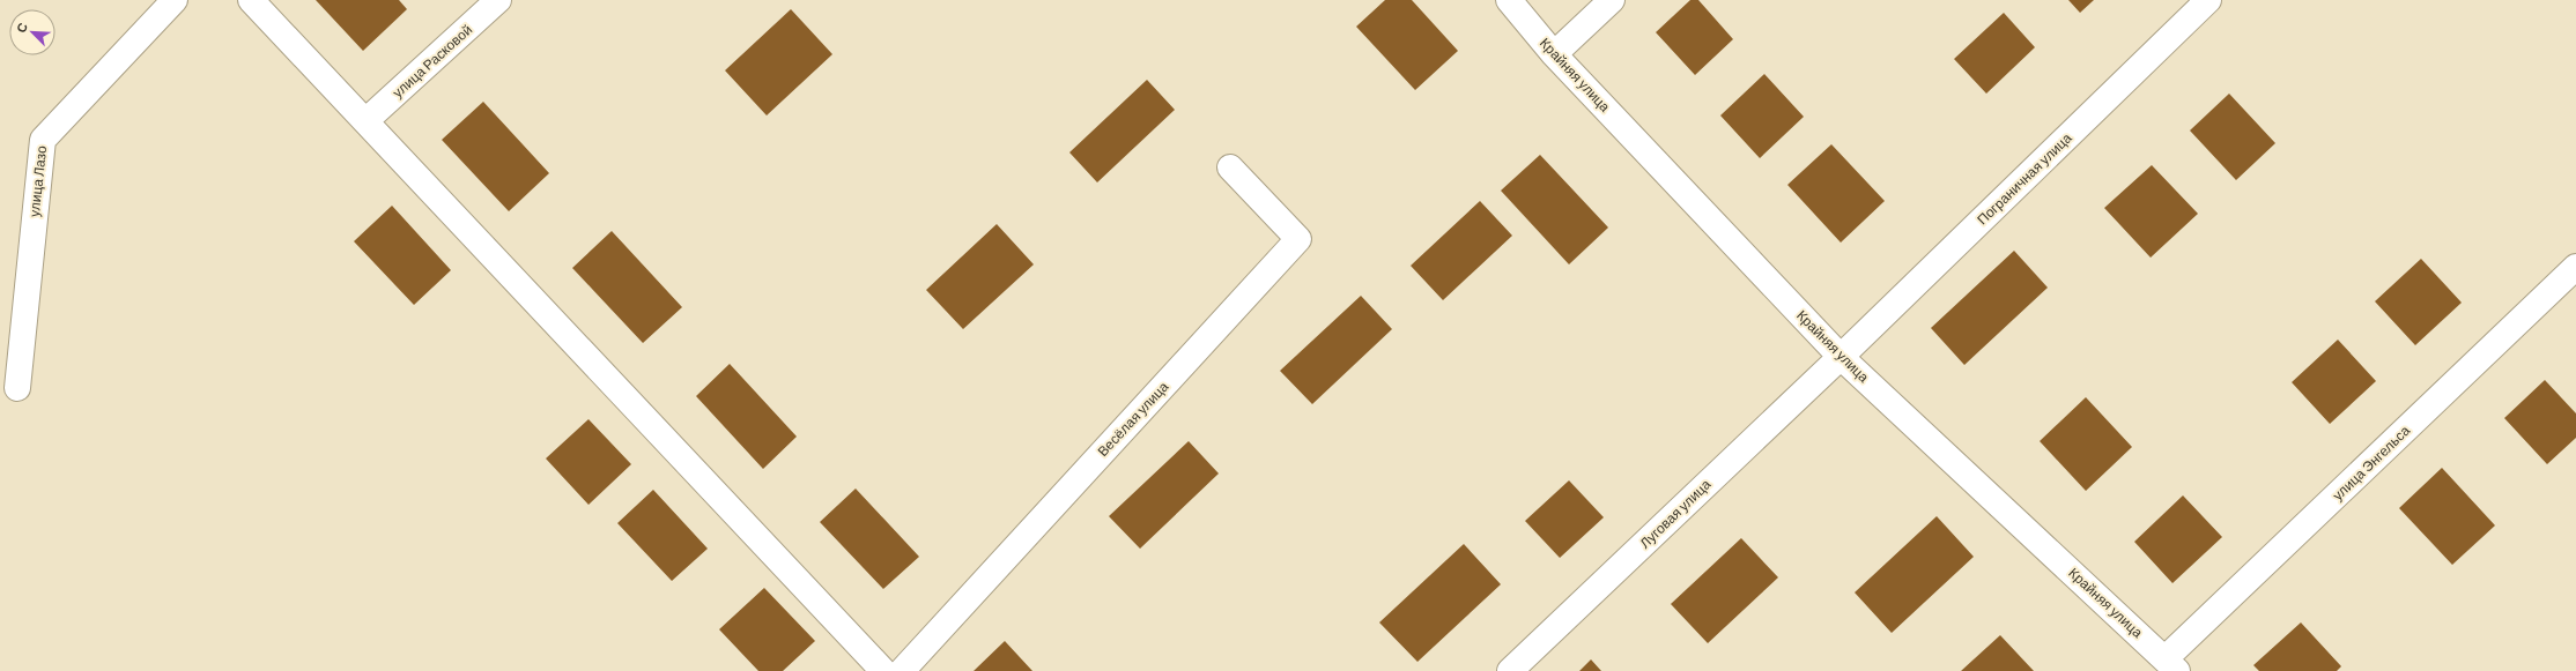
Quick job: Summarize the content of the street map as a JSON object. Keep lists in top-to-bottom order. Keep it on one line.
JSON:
{"streets":{"street":["улица Расковой","Крайняя улица","Пограничная улица","улица Лазо","Весёлая улица","улица Энгельса","Луговая улица"]},"crossings":[["Крайняя улица","Пограничная улица"],["Крайняя улица","улица Энгельса"],["Крайняя улица","Луговая улица"],["Пограничная улица","Луговая улица"]],"north":"top left"}
